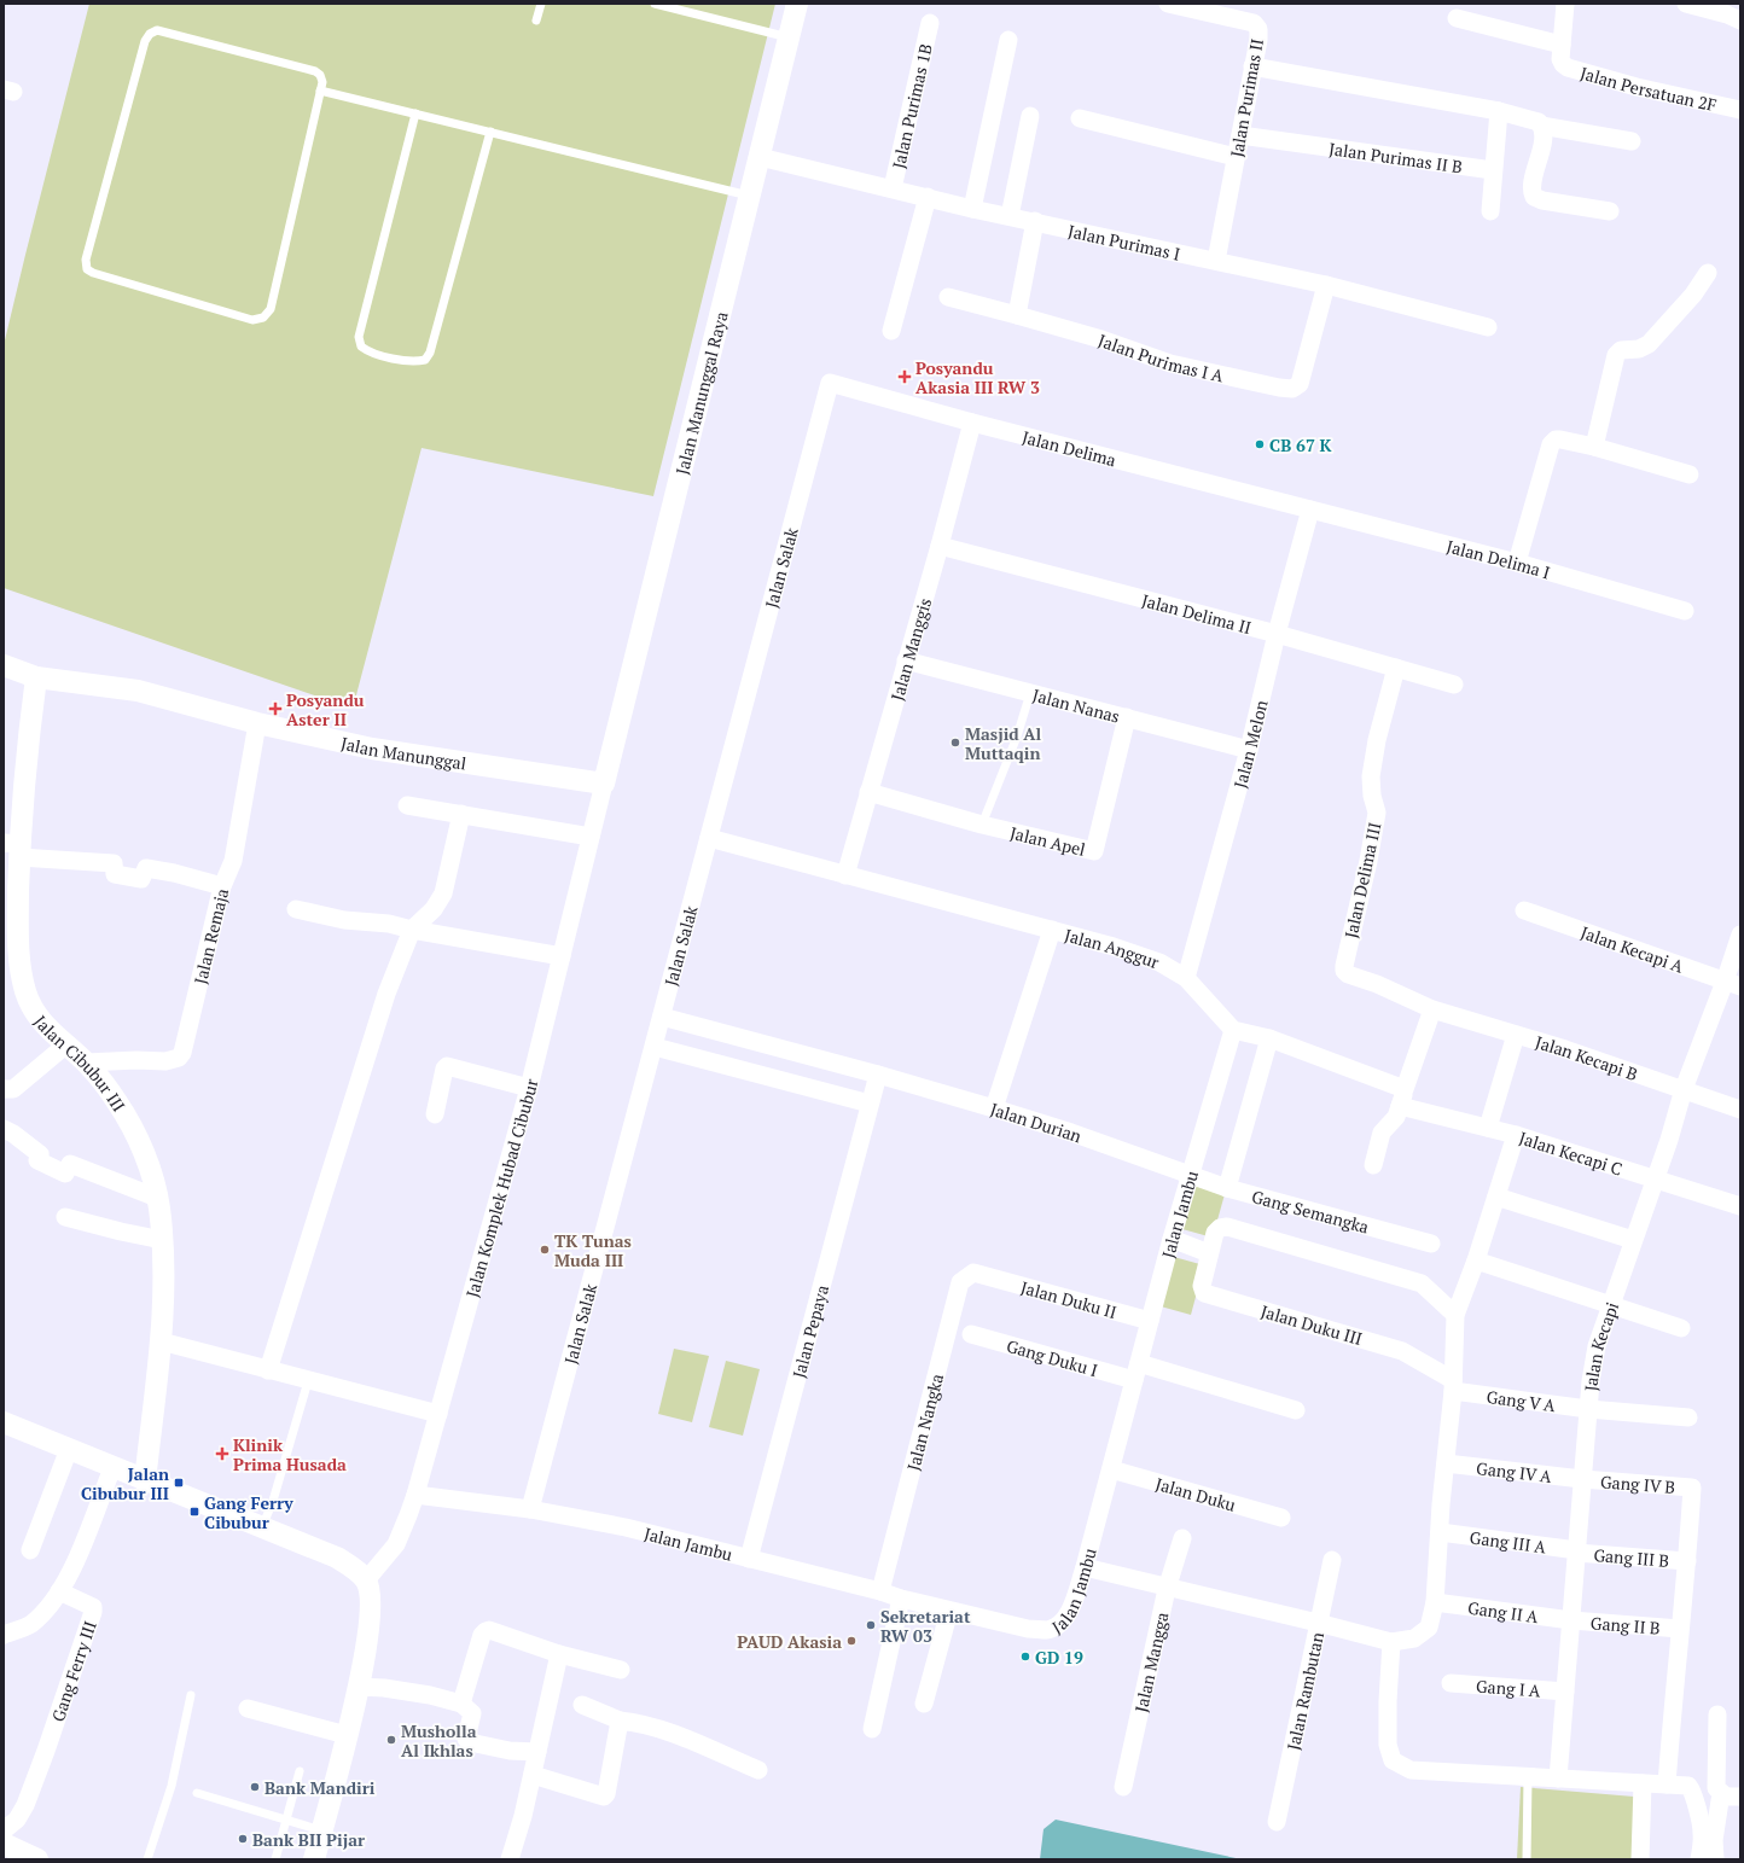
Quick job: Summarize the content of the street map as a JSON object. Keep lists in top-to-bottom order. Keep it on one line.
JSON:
{"streets":{"street":["Jalan Persatuan 2F","Jalan Purimas II","Jalan Purimas 1B","Jalan Purimas II B","Jalan Purimas I","Jalan Purimas I A","Jalan Manunggal Raya","Jalan Delima","Jalan Delima I","Jalan Salak","Jalan Delima II","Jalan Manggis","Jalan Nanas","Jalan Melon","Jalan Manunggal","Jalan Apel","Jalan Delima III","Jalan Remaja","Jalan Anggur","Jalan Kecapi A","Jalan Kecapi B","Jalan Cibubur III","Jalan Durian","Jalan Kecapi C","Jalan Komplek Hubad Cibubur","Gang Semangka","Jalan Jambu","Jalan Duku II","Jalan Duku III","Jalan Pepaya","Jalan Kecapi","Gang Duku I","Gang V A","Jalan Nangka","Gang IV A","Gang IV B","Jalan Duku","Gang III A","Gang III B","Gang II A","Gang II B","Jalan Mangga","Gang Ferry III","Gang I A","Jalan Rambutan"]},"crossings":[["Jalan Purimas II","Jalan Purimas II B"],["Jalan Purimas II","Jalan Purimas I"],["Jalan Purimas 1B","Jalan Purimas I"],["Jalan Purimas I","Jalan Purimas I A"],["Jalan Purimas I","Jalan Manunggal Raya"],["Jalan Manunggal Raya","Jalan Manunggal"],["Jalan Manunggal Raya","Jalan Komplek Hubad Cibubur"],["Jalan Delima","Jalan Delima I"],["Jalan Delima","Jalan Salak"],["Jalan Delima","Jalan Manggis"],["Jalan Delima","Jalan Melon"],["Jalan Delima I","Jalan Melon"],["Jalan Salak","Jalan Anggur"],["Jalan Salak","Jalan Durian"],["Jalan Salak","Jalan Jambu"],["Jalan Delima II","Jalan Manggis"],["Jalan Delima II","Jalan Melon"],["Jalan Delima II","Jalan Delima III"],["Jalan Manggis","Jalan Nanas"],["Jalan Manggis","Jalan Apel"],["Jalan Manggis","Jalan Anggur"],["Jalan Nanas","Jalan Melon"],["Jalan Nanas","Jalan Apel"],["Jalan Melon","Jalan Anggur"],["Jalan Manunggal","Jalan Remaja"],["Jalan Manunggal","Jalan Cibubur III"],["Jalan Manunggal","Jalan Komplek Hubad Cibubur"],["Jalan Delima III","Jalan Kecapi B"],["Jalan Remaja","Jalan Cibubur III"],["Jalan Anggur","Jalan Jambu"],["Jalan Kecapi A","Jalan Kecapi"],["Jalan Kecapi B","Jalan Kecapi"],["Jalan Durian","Gang Semangka"],["Jalan Durian","Jalan Jambu"],["Jalan Kecapi C","Jalan Kecapi"],["Jalan Komplek Hubad Cibubur","Jalan Jambu"],["Gang Semangka","Jalan Jambu"],["Jalan Jambu","Jalan Duku II"],["Jalan Jambu","Jalan Pepaya"],["Jalan Jambu","Gang Duku I"],["Jalan Jambu","Jalan Nangka"],["Jalan Jambu","Jalan Duku"],["Jalan Duku II","Jalan Nangka"],["Jalan Duku III","Gang V A"],["Jalan Kecapi","Gang V A"],["Jalan Kecapi","Gang IV A"],["Jalan Kecapi","Gang IV B"],["Jalan Kecapi","Gang III A"],["Jalan Kecapi","Gang III B"],["Jalan Kecapi","Gang II A"],["Jalan Kecapi","Gang II B"],["Jalan Kecapi","Gang I A"],["Gang IV A","Gang IV B"],["Gang IV B","Gang III B"],["Gang III A","Gang III B"],["Gang II A","Gang II B"]],"places":{"health":["Posyandu Akasia III RW 3","Posyandu Aster II","Klinik Prima Husada"],"other":["CB 67 K","Masjid Al Muttaqin","TK Tunas Muda III","Sekretariat RW 03","PAUD Akasia","GD 19","Musholla Al Ikhlas","Bank Mandiri","Bank BII Pijar"],"transit":["Jalan Cibubur III","Gang Ferry Cibubur"]}}
